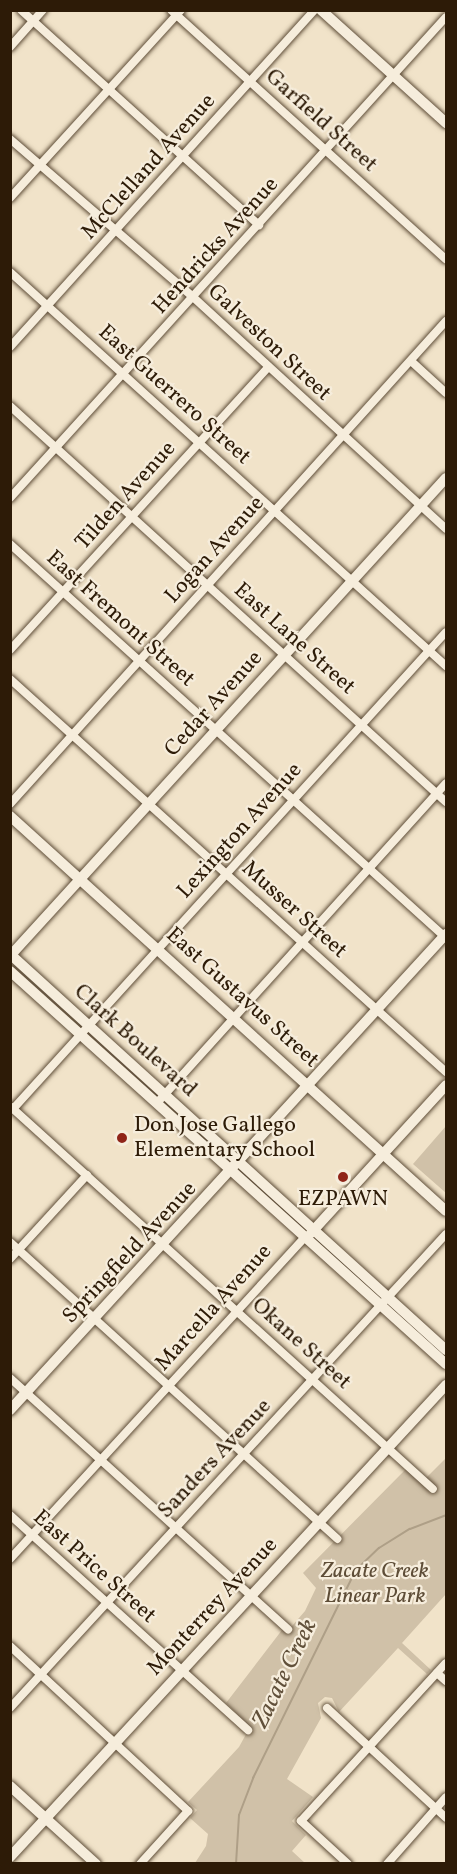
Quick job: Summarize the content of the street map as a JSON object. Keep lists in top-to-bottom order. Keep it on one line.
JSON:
{"streets":{"main road":["Cedar Avenue","East Gustavus Street","Clark Boulevard","Springfield Avenue","Marcella Avenue","Monterrey Avenue"],"street":["Garfield Street","McClelland Avenue","Hendricks Avenue","Galveston Street","East Guerrero Street","Tilden Avenue","Logan Avenue","East Fremont Street","East Lane Street","Lexington Avenue","Musser Street","Okane Street","Sanders Avenue","East Price Street"]},"crossings":[["Garfield Street","McClelland Avenue"],["Garfield Street","Hendricks Avenue"],["McClelland Avenue","Galveston Street"],["McClelland Avenue","East Guerrero Street"],["Hendricks Avenue","Galveston Street"],["Hendricks Avenue","East Guerrero Street"],["Hendricks Avenue","East Lane Street"],["Galveston Street","Tilden Avenue"],["Galveston Street","Logan Avenue"],["Galveston Street","Cedar Avenue"],["East Guerrero Street","Tilden Avenue"],["East Guerrero Street","Logan Avenue"],["East Guerrero Street","Cedar Avenue"],["East Guerrero Street","Lexington Avenue"],["Tilden Avenue","East Fremont Street"],["Tilden Avenue","East Lane Street"],["Logan Avenue","East Fremont Street"],["Logan Avenue","East Lane Street"],["Logan Avenue","Musser Street"],["East Fremont Street","Cedar Avenue"],["East Fremont Street","Lexington Avenue"],["East Fremont Street","Springfield Avenue"],["East Lane Street","Cedar Avenue"],["East Lane Street","Lexington Avenue"],["Cedar Avenue","Musser Street"],["Cedar Avenue","East Gustavus Street"],["Cedar Avenue","Clark Boulevard"],["Lexington Avenue","Musser Street"],["Lexington Avenue","East Gustavus Street"],["Lexington Avenue","Clark Boulevard"],["Lexington Avenue","Okane Street"],["Musser Street","Springfield Avenue"],["East Gustavus Street","Springfield Avenue"],["East Gustavus Street","Marcella Avenue"],["Clark Boulevard","Springfield Avenue"],["Clark Boulevard","Marcella Avenue"],["Clark Boulevard","Sanders Avenue"],["Springfield Avenue","Okane Street"],["Marcella Avenue","Okane Street"],["Marcella Avenue","East Price Street"],["Okane Street","Sanders Avenue"],["Okane Street","Monterrey Avenue"],["Sanders Avenue","East Price Street"],["East Price Street","Monterrey Avenue"]],"water":["Zacate Creek"],"parks":["Zacate Creek Linear Park"],"places":["Don Jose Gallego Elementary School","EZPAWN"]}
